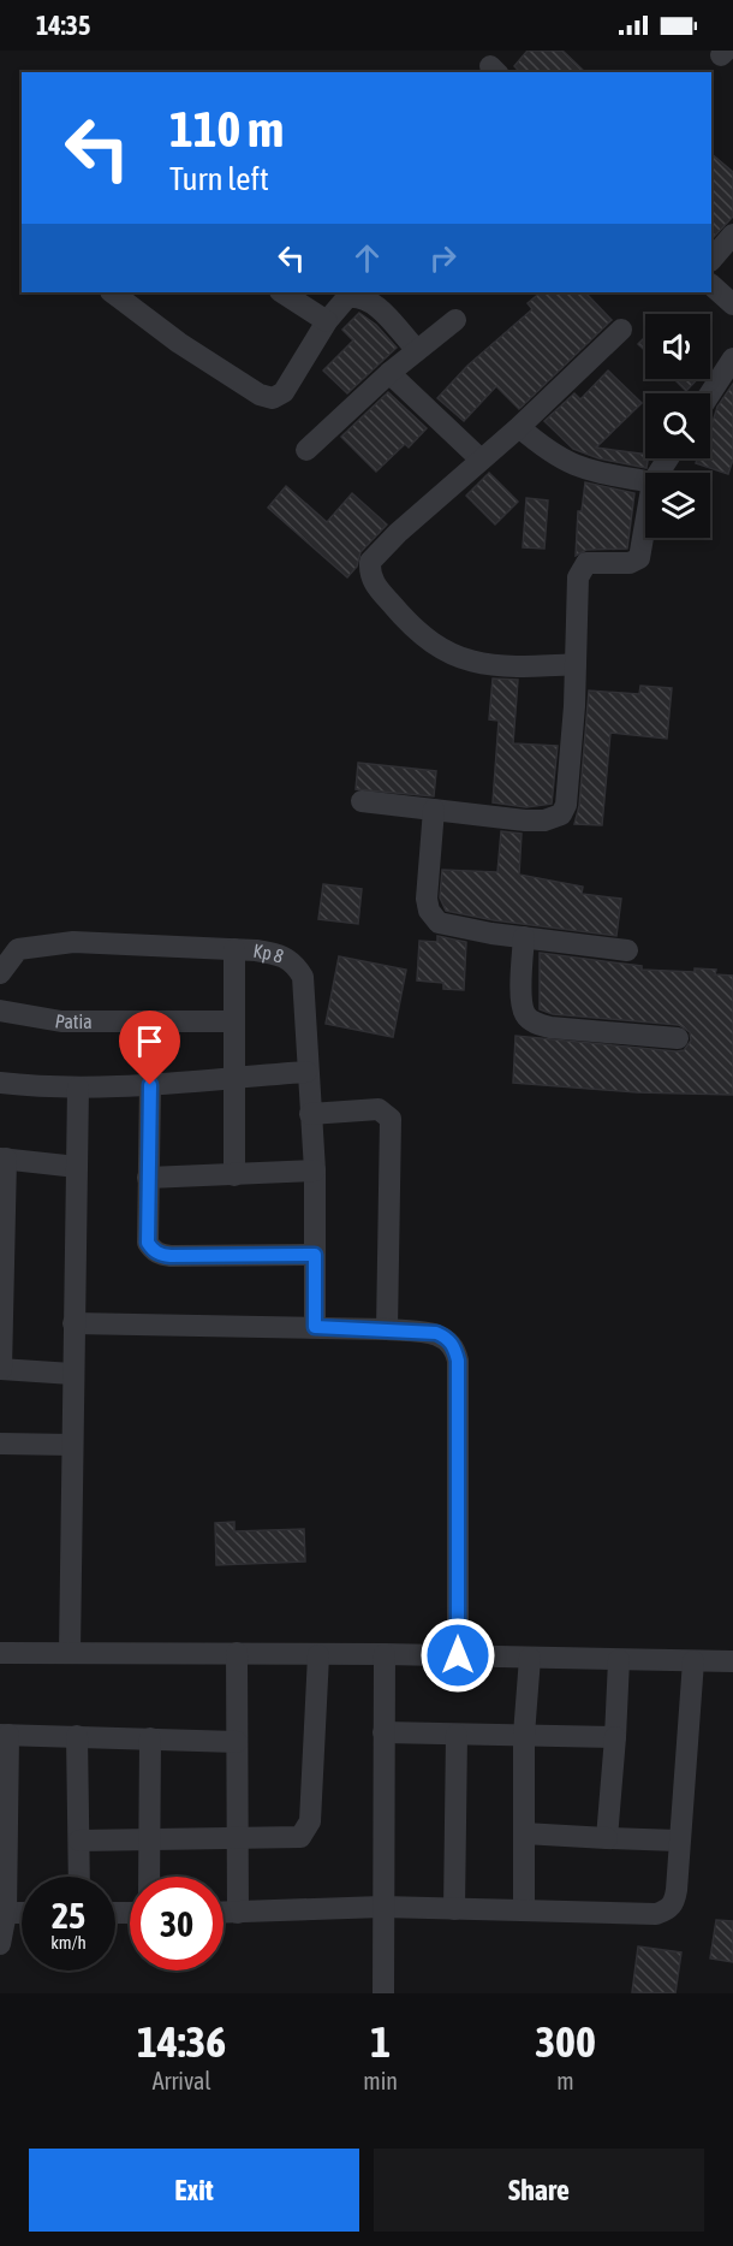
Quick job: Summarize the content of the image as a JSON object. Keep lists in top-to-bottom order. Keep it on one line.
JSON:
{"streets":{"street":["Kp 8","Patia"]},"page":{"status":"14:35","turn":["110 m","Turn left"],"speed":"25 km/h","limit":"30","eta":["14:36","Arrival","1","min","300","m"],"buttons":["Exit","Share"]}}
